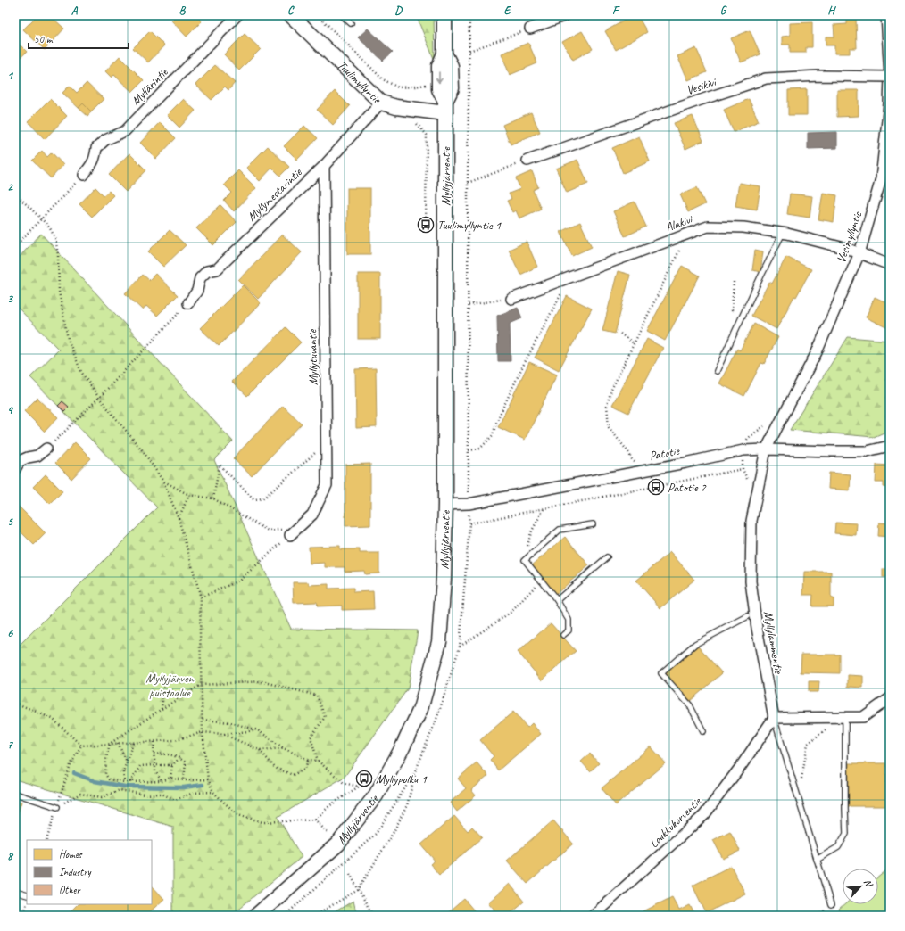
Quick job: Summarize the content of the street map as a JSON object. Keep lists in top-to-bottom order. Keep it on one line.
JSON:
{"streets":{"main road":["Tuulimyllyntie","Myllyjärventie"],"street":["Vesikivi","Myllärintie","Myllymestarintie","Alakivi","Vesimyllyntie","Myllytuvantie","Patotie","Myllylammentie","Loukkukorventie"]},"crossings":[["Tuulimyllyntie","Myllyjärventie"],["Tuulimyllyntie","Myllymestarintie"],["Vesikivi","Vesimyllyntie"],["Myllyjärventie","Patotie"],["Myllymestarintie","Myllytuvantie"],["Alakivi","Vesimyllyntie"],["Vesimyllyntie","Patotie"],["Vesimyllyntie","Myllylammentie"],["Patotie","Myllylammentie"],["Myllylammentie","Loukkukorventie"]],"parks":["Myllyjärven puistoalue"],"places":{"bus stop":["Tuulimyllyntie 1","Patotie 2","Myllypolku 1"]},"legend":["Homes","Industry","Other"],"scale_bar":"50 m","north":"top right","grid":{"columns":["A","B","C","D","E","F","G","H"],"rows":["1","2","3","4","5","6","7","8"]}}
